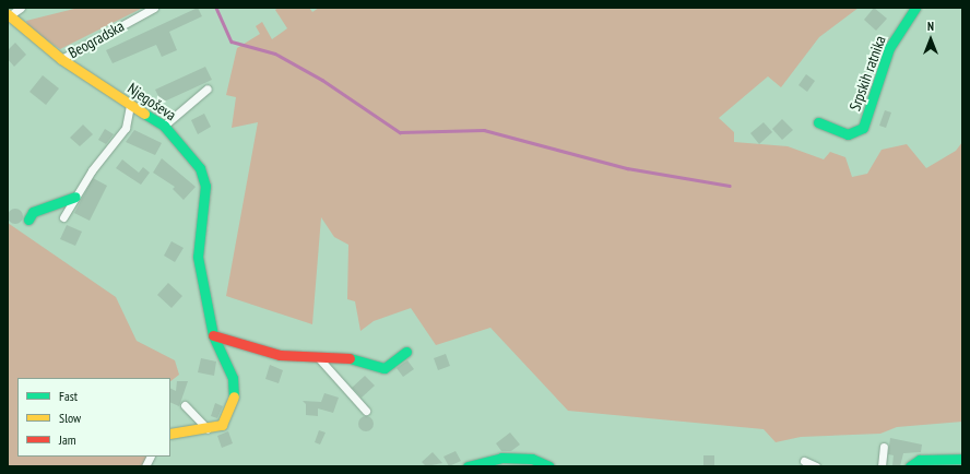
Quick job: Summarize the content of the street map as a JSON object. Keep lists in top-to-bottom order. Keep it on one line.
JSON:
{"streets":{"street":["Beogradska","Srpskih ratnika","Njegoševa"]},"crossings":[["Beogradska","Njegoševa"]],"legend":["Fast","Slow","Jam"],"north":"top"}
